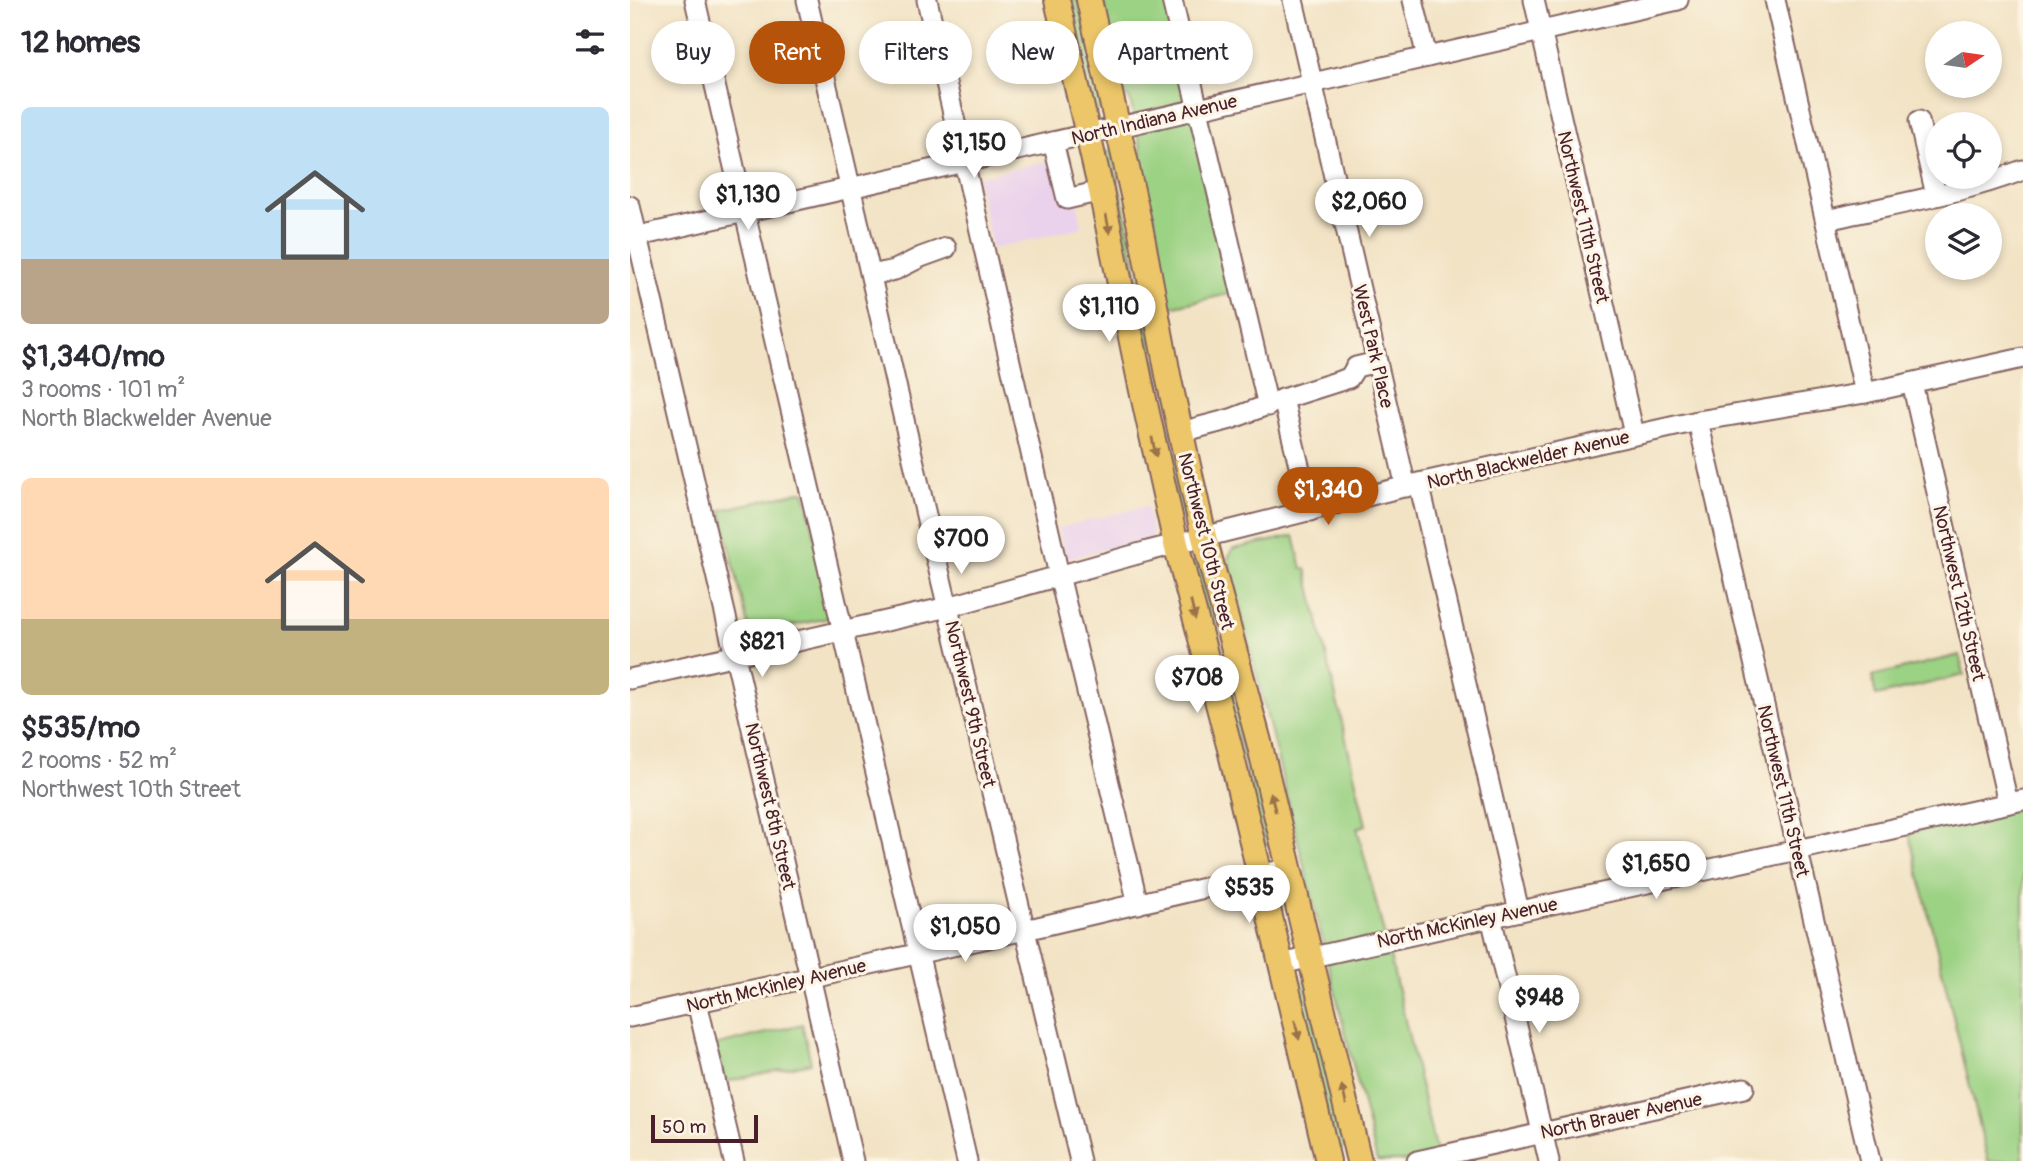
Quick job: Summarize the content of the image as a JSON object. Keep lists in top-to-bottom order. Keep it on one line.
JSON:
{"streets":{"main road":["Northwest 10th Street"],"street":["North Indiana Avenue","Northwest 11th Street","West Park Place","North Blackwelder Avenue","Northwest 12th Street","Northwest 9th Street","Northwest 8th Street","North McKinley Avenue","North Brauer Avenue"]},"crossings":[["North Indiana Avenue","Northwest 11th Street"],["North Indiana Avenue","West Park Place"],["North Indiana Avenue","Northwest 10th Street"],["North Indiana Avenue","Northwest 9th Street"],["North Indiana Avenue","Northwest 8th Street"],["Northwest 11th Street","North Blackwelder Avenue"],["Northwest 11th Street","North McKinley Avenue"],["West Park Place","North Blackwelder Avenue"],["West Park Place","North McKinley Avenue"],["North Blackwelder Avenue","Northwest 10th Street"],["North Blackwelder Avenue","Northwest 12th Street"],["North Blackwelder Avenue","Northwest 9th Street"],["North Blackwelder Avenue","Northwest 8th Street"],["Northwest 10th Street","North McKinley Avenue"],["Northwest 12th Street","North McKinley Avenue"],["Northwest 9th Street","North McKinley Avenue"],["Northwest 8th Street","North McKinley Avenue"]],"scale_bar":"50 m","north":"right","page":{"heading":"12 homes","chip":["Buy","Rent","Filters","New","Apartment"],"list":[{"name":"$1,340/mo","note":"3 rooms · 101 m² · North Blackwelder Avenue"},{"name":"$535/mo","note":"2 rooms · 52 m² · Northwest 10th Street"}],"price":["$1,150","$1,130","$2,060","$1,110","$1,340","$700","$821","$708","$1,650","$535","$1,050","$948"],"scale":"50 m"}}
